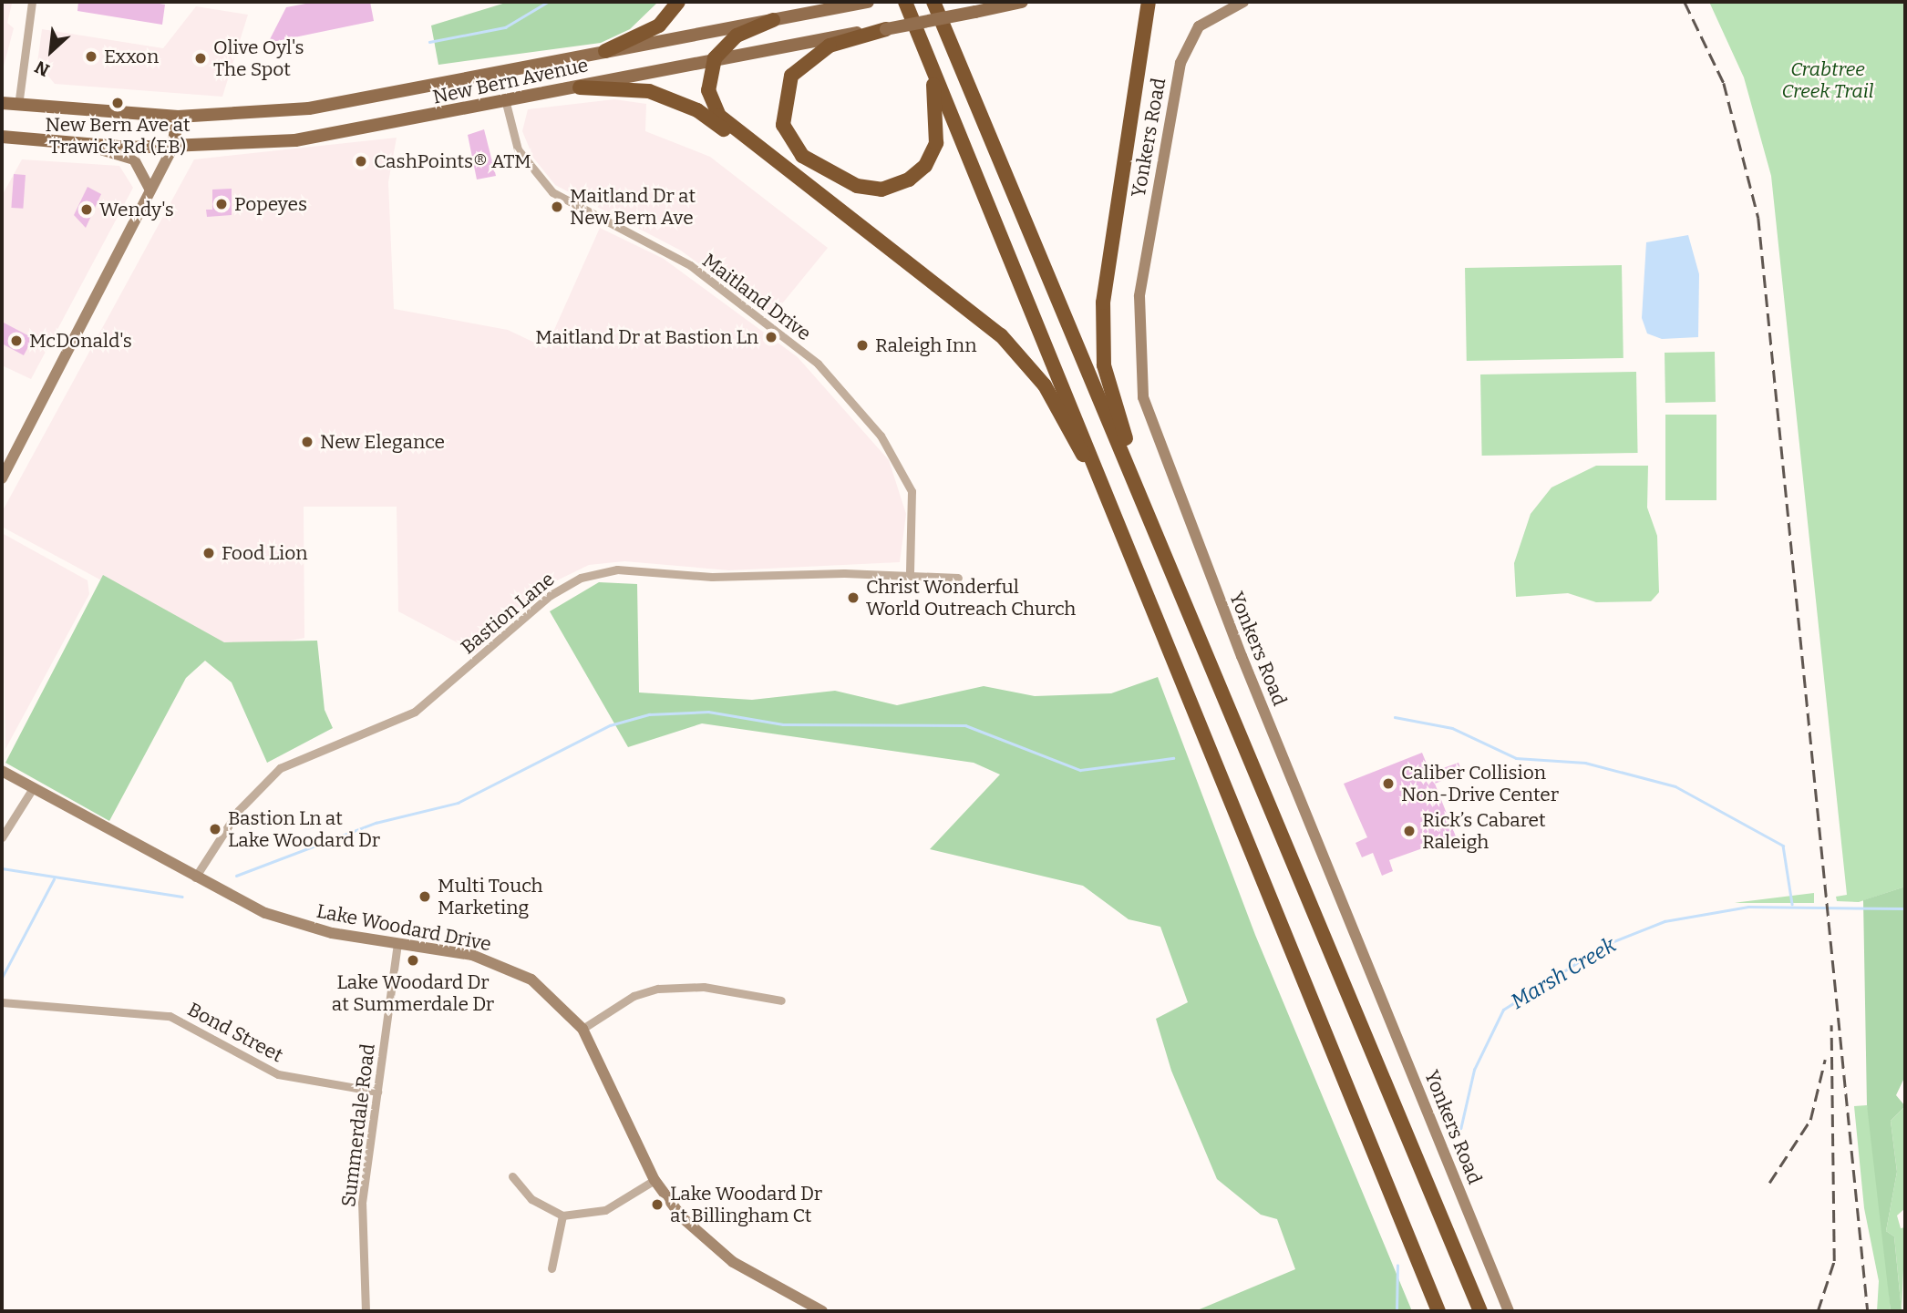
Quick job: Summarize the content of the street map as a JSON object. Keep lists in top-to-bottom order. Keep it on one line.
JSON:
{"streets":{"main road":["New Bern Avenue"],"street":["Yonkers Road","Maitland Drive","Bastion Lane","Lake Woodard Drive","Bond Street","Summerdale Road"]},"crossings":[["New Bern Avenue","Maitland Drive"],["Maitland Drive","Bastion Lane"],["Bastion Lane","Lake Woodard Drive"],["Lake Woodard Drive","Summerdale Road"],["Bond Street","Summerdale Road"]],"water":["Marsh Creek"],"parks":["Crabtree Creek Trail"],"places":["Exxon","Olive Oyl's The Spot","New Bern Ave at Trawick Rd (EB)","CashPoints® ATM","Popeyes","Maitland Dr at New Bern Ave","Wendy's","Maitland Dr at Bastion Ln","McDonald's","Raleigh Inn","New Elegance","Food Lion","Christ Wonderful World Outreach Church","Caliber Collision Non-Drive Center","Bastion Ln at Lake Woodard Dr","Rick’s Cabaret Raleigh","Multi Touch Marketing","Lake Woodard Dr at Summerdale Dr","Lake Woodard Dr at Billingham Ct"],"north":"bottom left"}
